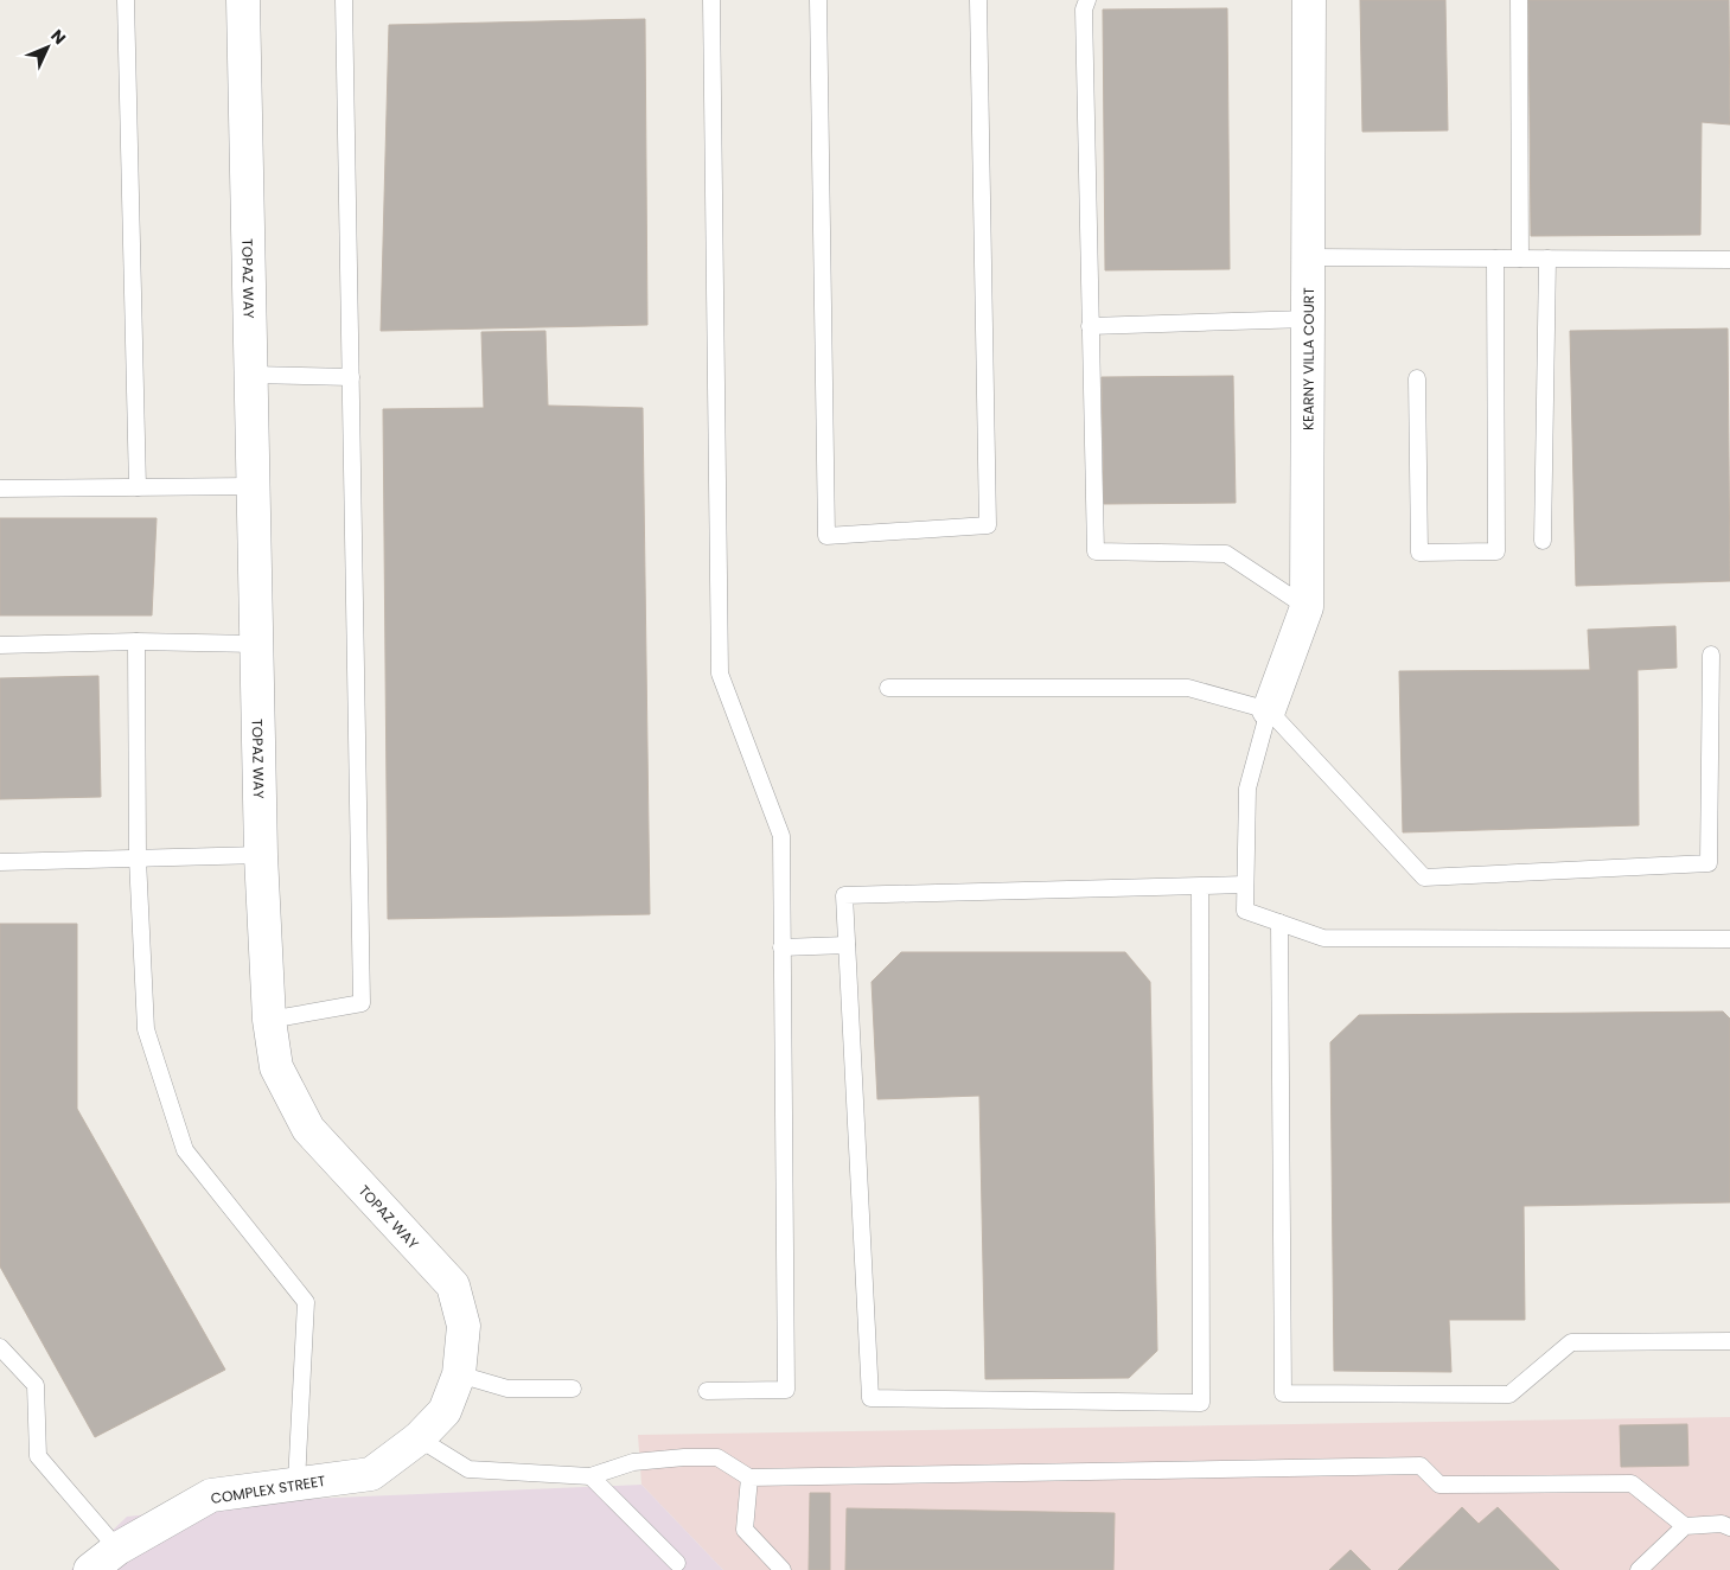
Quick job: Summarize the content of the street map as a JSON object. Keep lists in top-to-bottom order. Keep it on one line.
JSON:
{"streets":{"street":["TOPAZ WAY","KEARNY VILLA COURT","COMPLEX STREET"]},"crossings":[["TOPAZ WAY","COMPLEX STREET"]],"north":"top right"}
